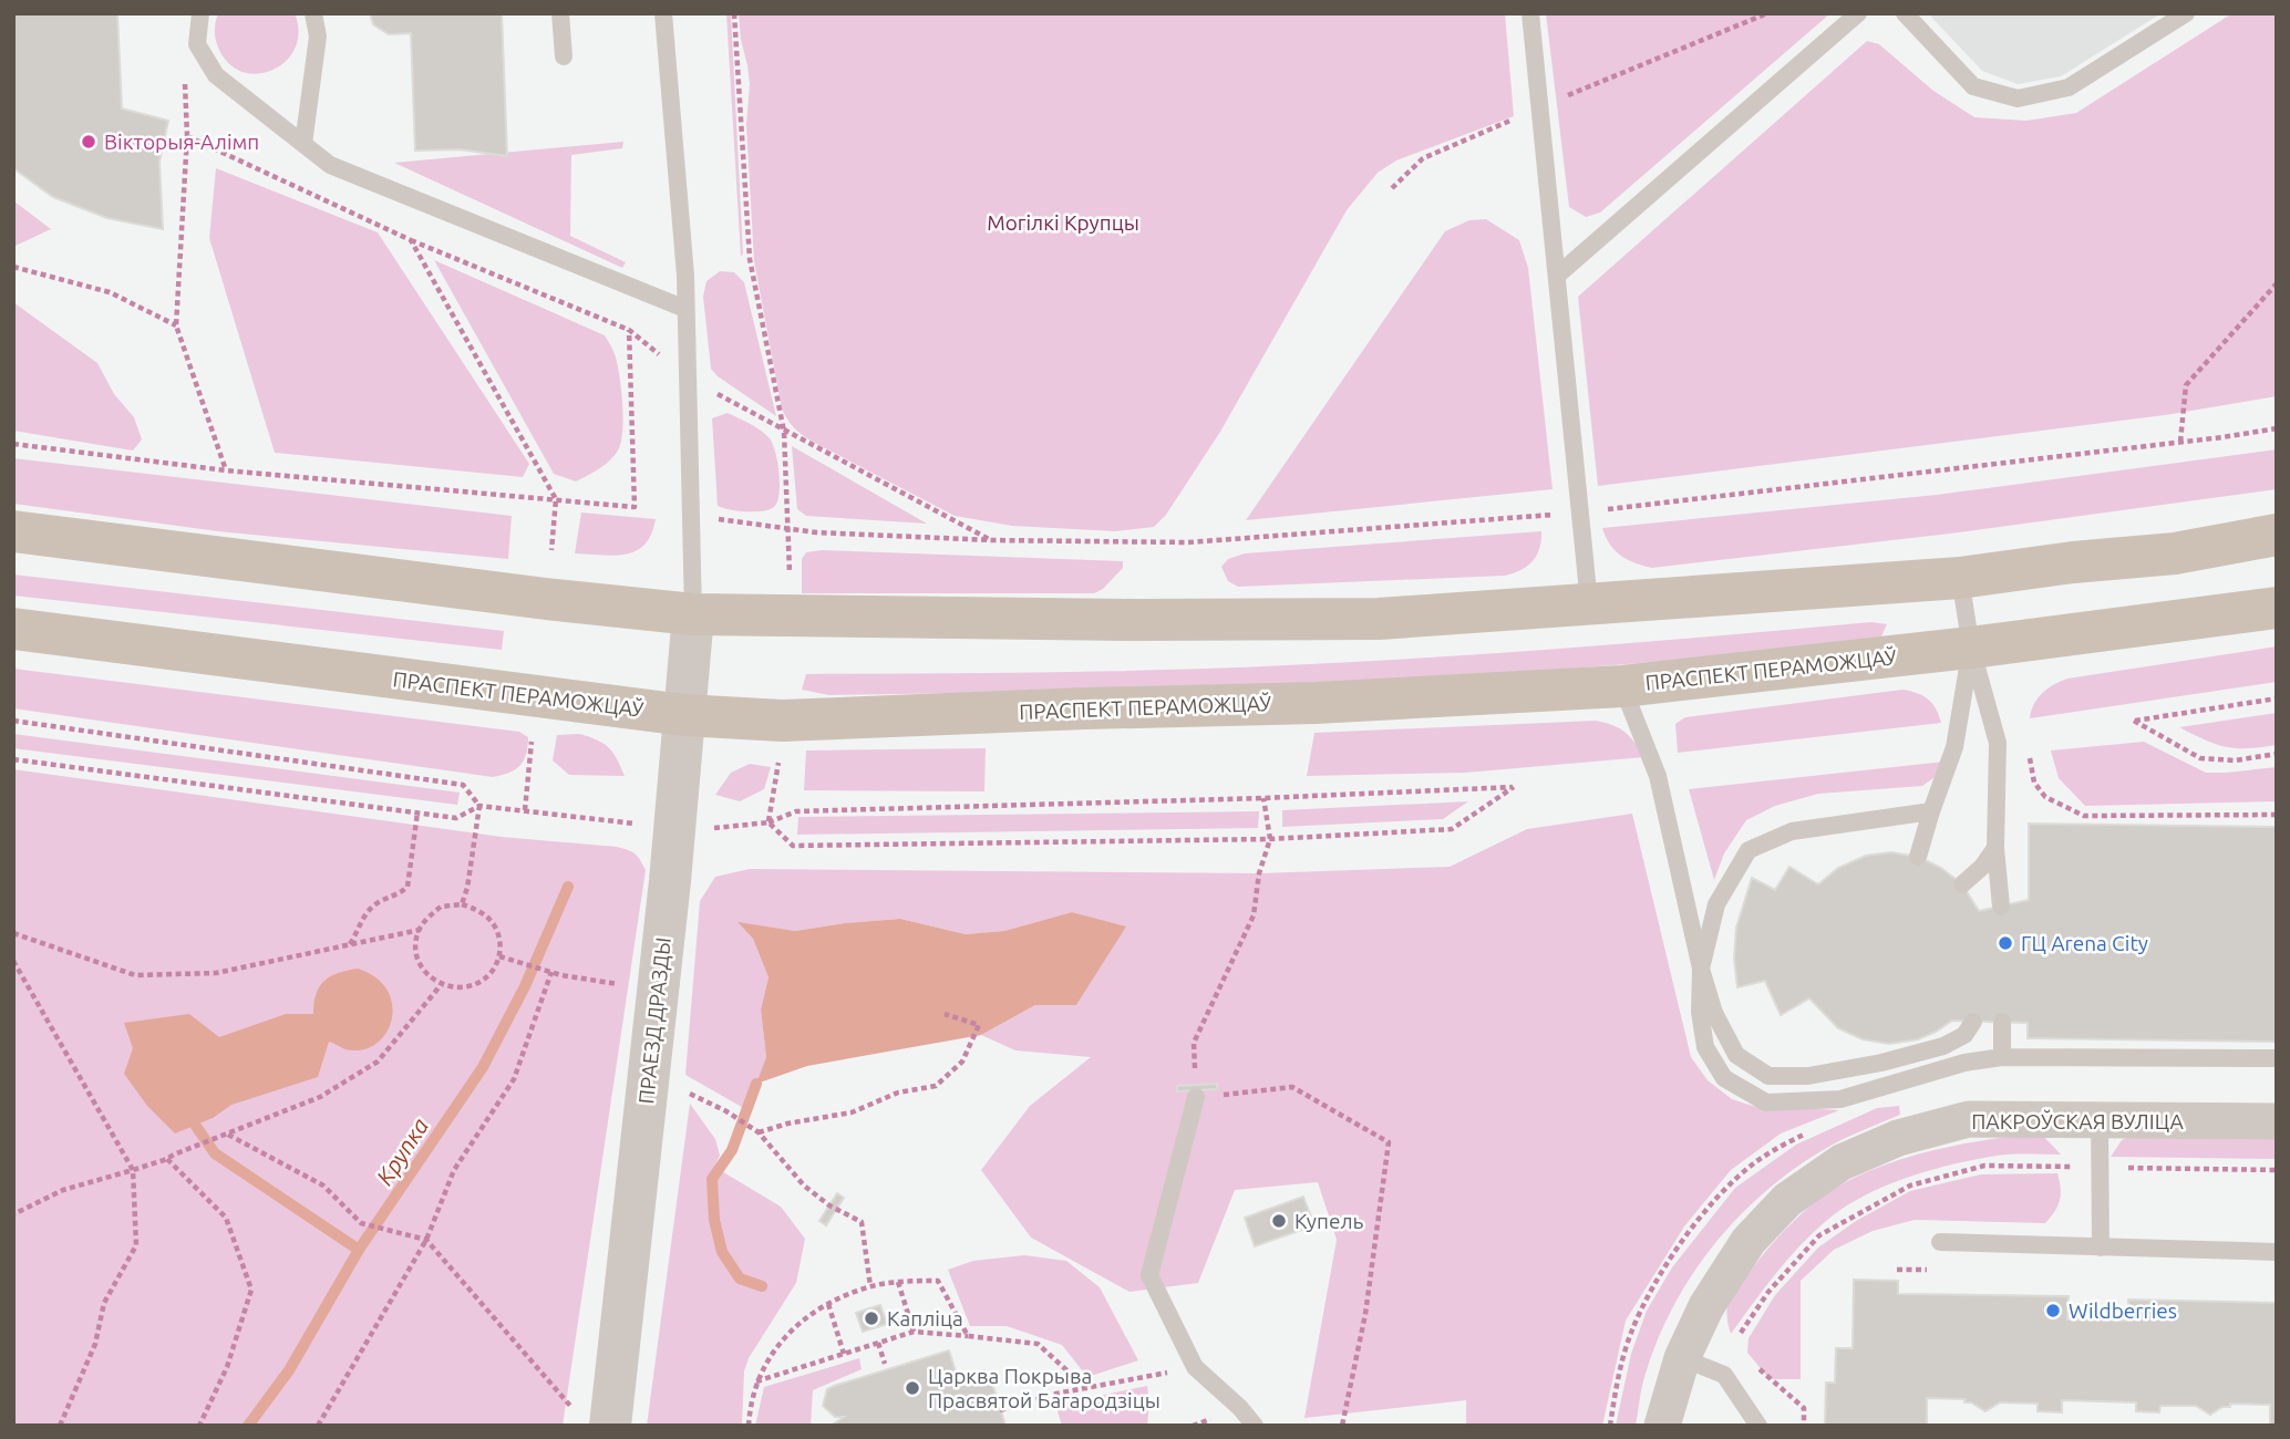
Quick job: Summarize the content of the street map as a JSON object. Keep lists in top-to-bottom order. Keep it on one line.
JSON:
{"streets":{"main road":["ПРАСПЕКТ ПЕРАМОЖЦАЎ"],"street":["ПРАЕЗД ДРАЗДЫ","ПАКРОЎСКАЯ ВУЛІЦА"]},"crossings":[["ПРАСПЕКТ ПЕРАМОЖЦАЎ","ПРАЕЗД ДРАЗДЫ"]],"water":["Крупка"],"parks":["Могілкі Крупцы"],"places":["Вікторыя-Алімп","ГЦ Arena City","Купель","Wildberries","Капліца","Царква Покрыва Прасвятой Багародзіцы"]}
